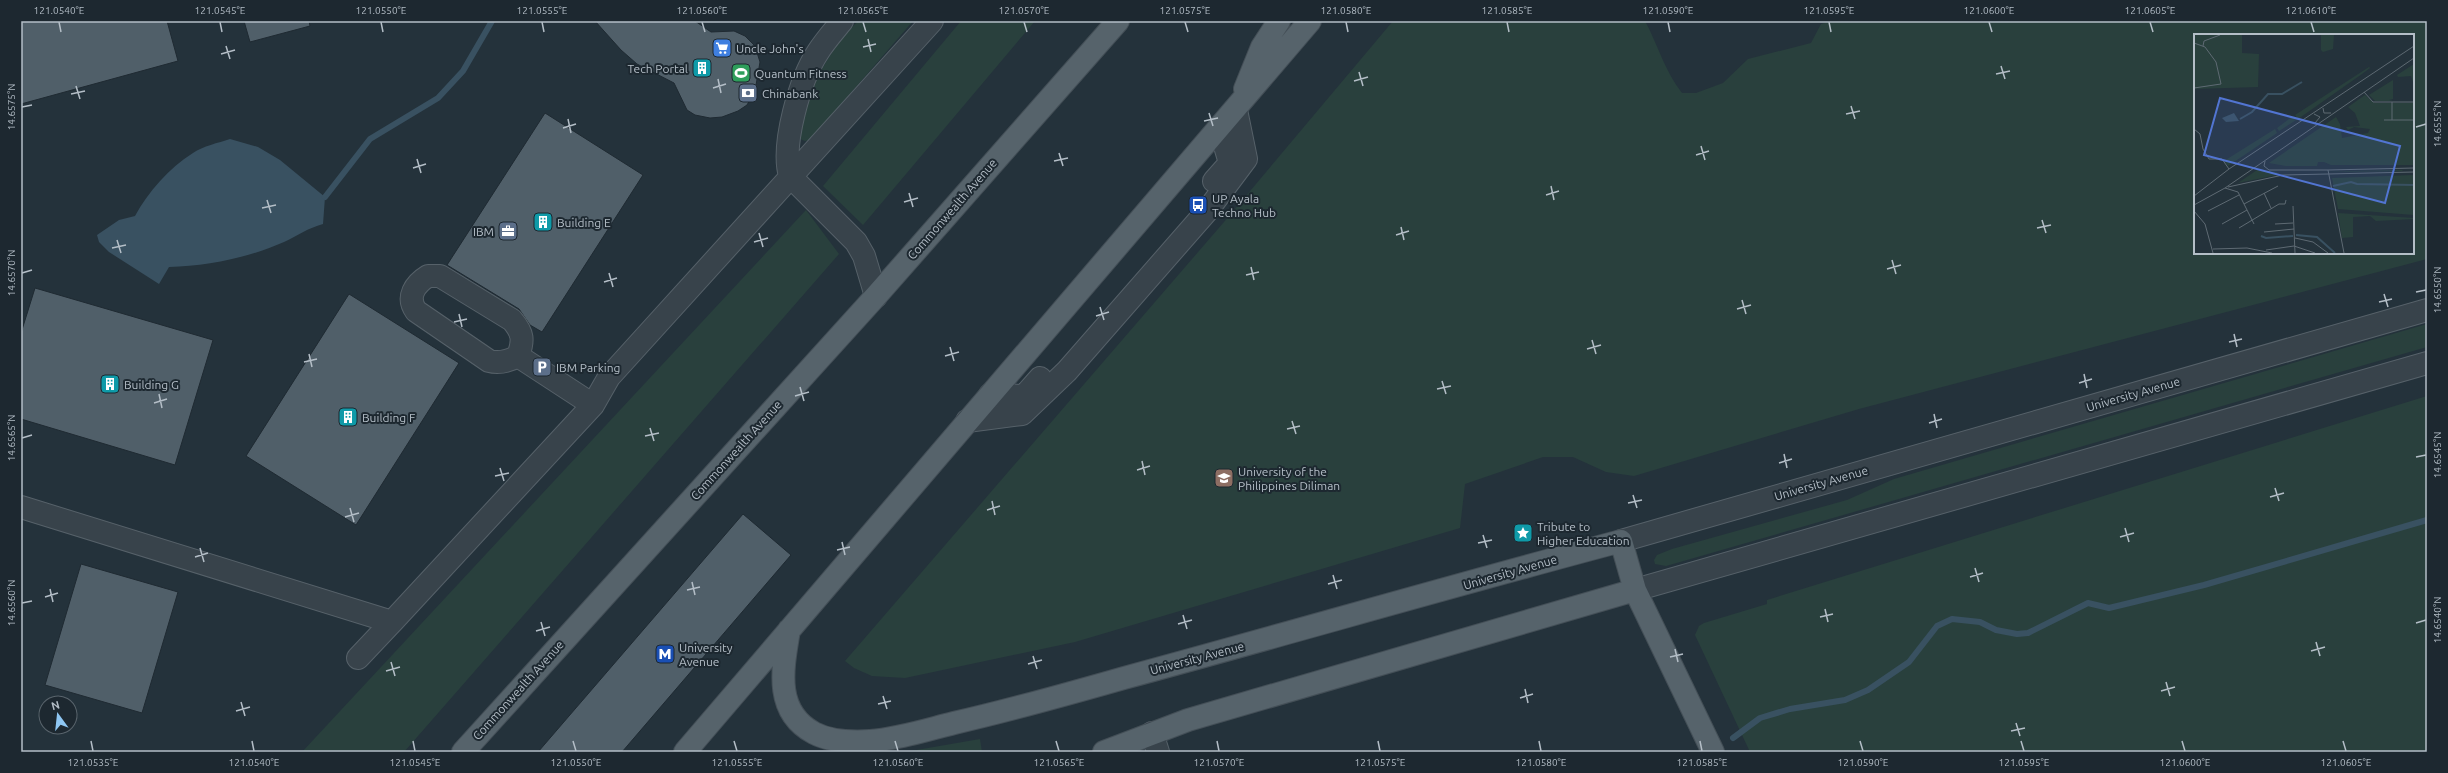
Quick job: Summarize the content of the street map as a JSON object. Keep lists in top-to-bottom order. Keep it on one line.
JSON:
{"streets":{"main road":["Commonwealth Avenue","University Avenue"]},"places":{"supermarket":["Uncle John's"],"building":["Tech Portal","Building E","Building G","Building F"],"sports":["Quantum Fitness"],"bank":["Chinabank"],"bus stop":["UP Ayala Techno Hub"],"office":["IBM"],"parking":["IBM Parking"],"school or university":["University of the Philippines Diliman"],"place":["Tribute to Higher Education"],"metro station":["University Avenue"]},"north":"top","coordinates":["121.0540°E","121.0545°E","121.0550°E","121.0555°E","121.0560°E","121.0565°E","121.0570°E","121.0575°E","121.0580°E","121.0585°E","121.0590°E","121.0595°E","121.0600°E","121.0605°E","121.0610°E","14.6575°N","14.6555°N","14.6570°N","14.6550°N","14.6565°N","14.6545°N","14.6560°N","14.6540°N","121.0535°E"]}
